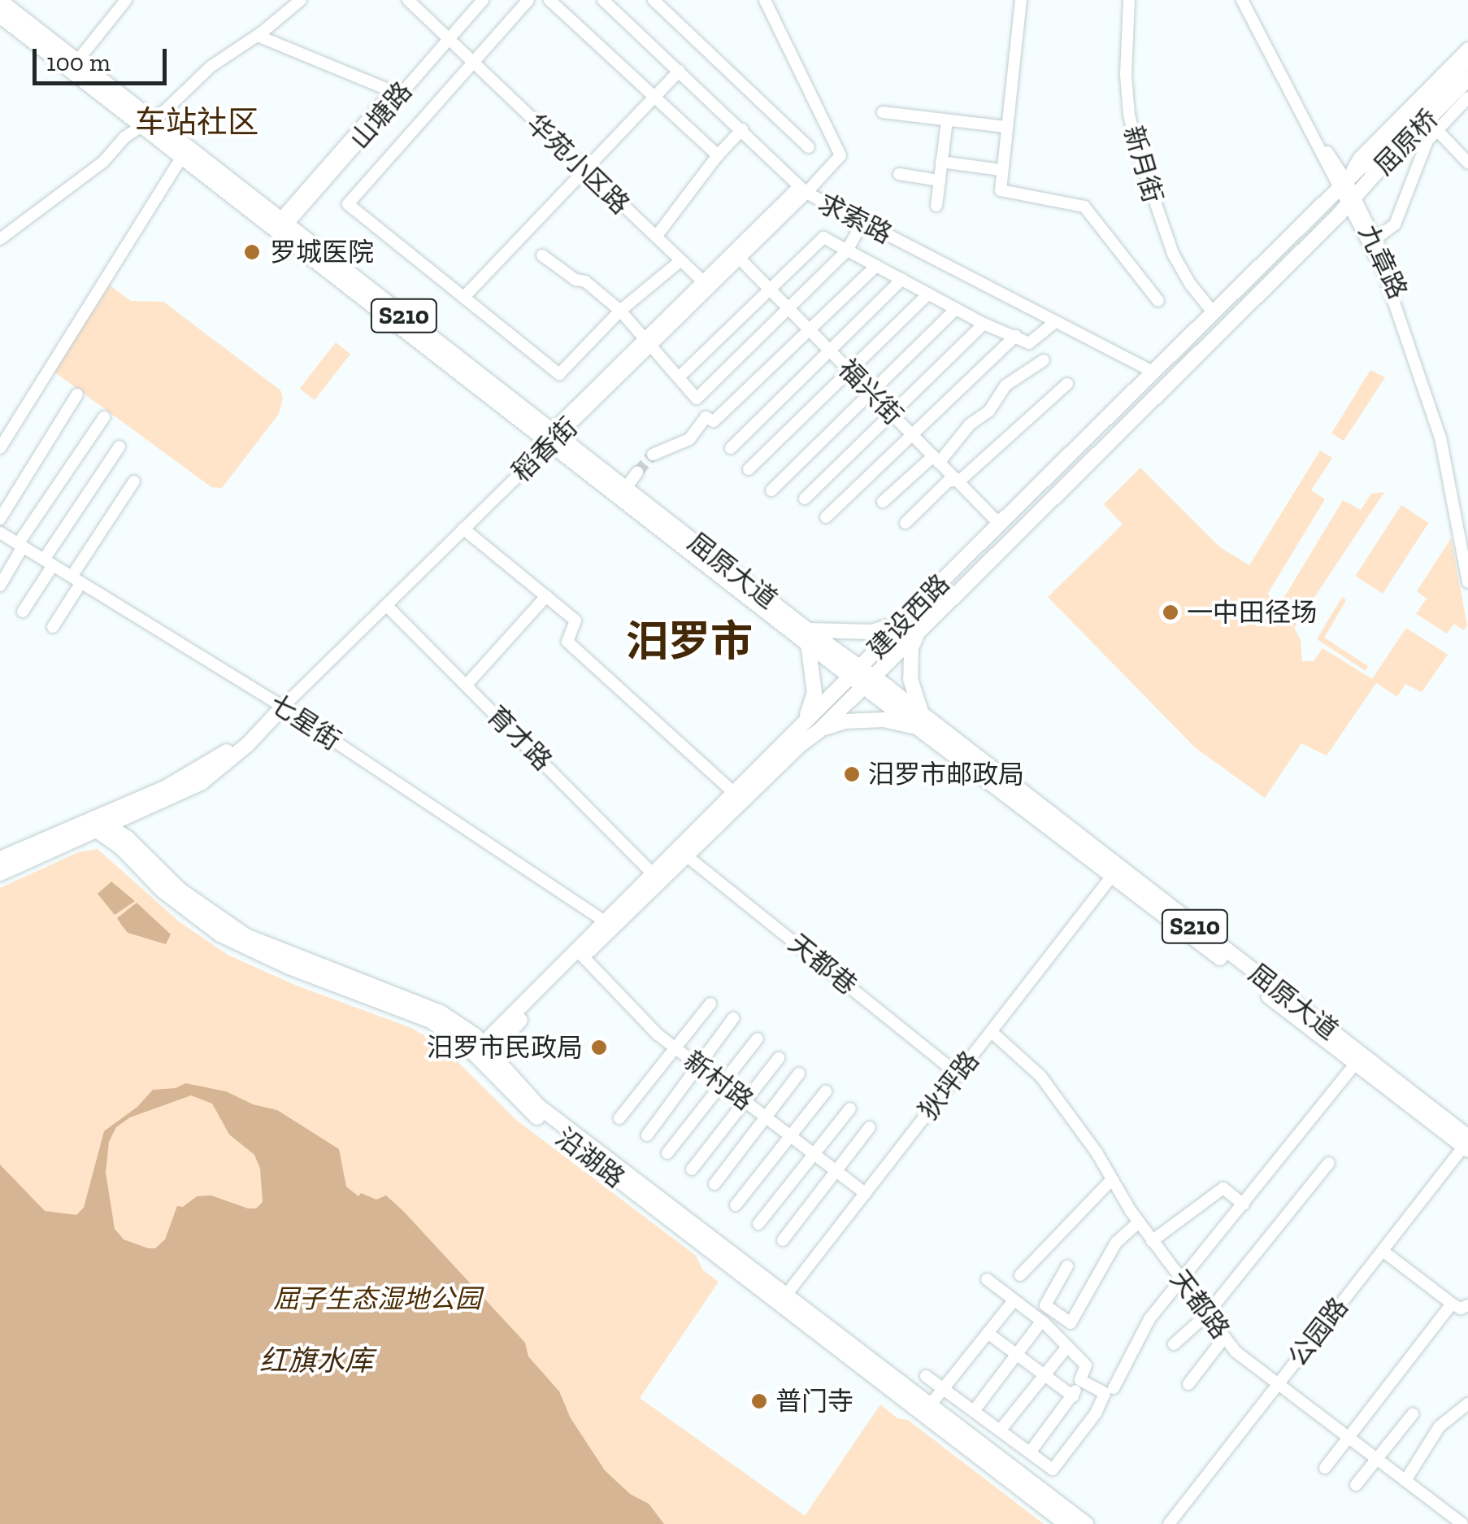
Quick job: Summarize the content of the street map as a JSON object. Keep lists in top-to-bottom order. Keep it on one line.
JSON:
{"streets":{"main road":["屈原桥","S210","屈原大道","建设西路","沿湖路"],"street":["山塘路","华苑小区路","新月街","求索路","九章路","福兴街","稻香街","七星街","育才路","天都巷","新村路","狄坪路","天都路","公园路"]},"crossings":[["山塘路","华苑小区路"],["山塘路","屈原大道"],["屈原桥","九章路"],["屈原桥","建设西路"],["华苑小区路","稻香街"],["新月街","建设西路"],["求索路","稻香街"],["求索路","建设西路"],["九章路","建设西路"],["福兴街","稻香街"],["福兴街","建设西路"],["稻香街","屈原大道"],["稻香街","七星街"],["稻香街","育才路"],["屈原大道","建设西路"],["屈原大道","狄坪路"],["屈原大道","公园路"],["建设西路","七星街"],["建设西路","育才路"],["建设西路","天都巷"],["建设西路","新村路"],["建设西路","沿湖路"],["天都巷","狄坪路"],["新村路","狄坪路"],["狄坪路","沿湖路"],["狄坪路","天都路"],["天都路","公园路"]],"districts":["车站社区","汨罗市"],"water":["红旗水库"],"parks":["屈子生态湿地公园"],"places":["罗城医院","一中田径场","汨罗市邮政局","汨罗市民政局","普门寺"],"scale_bar":"100 m"}
